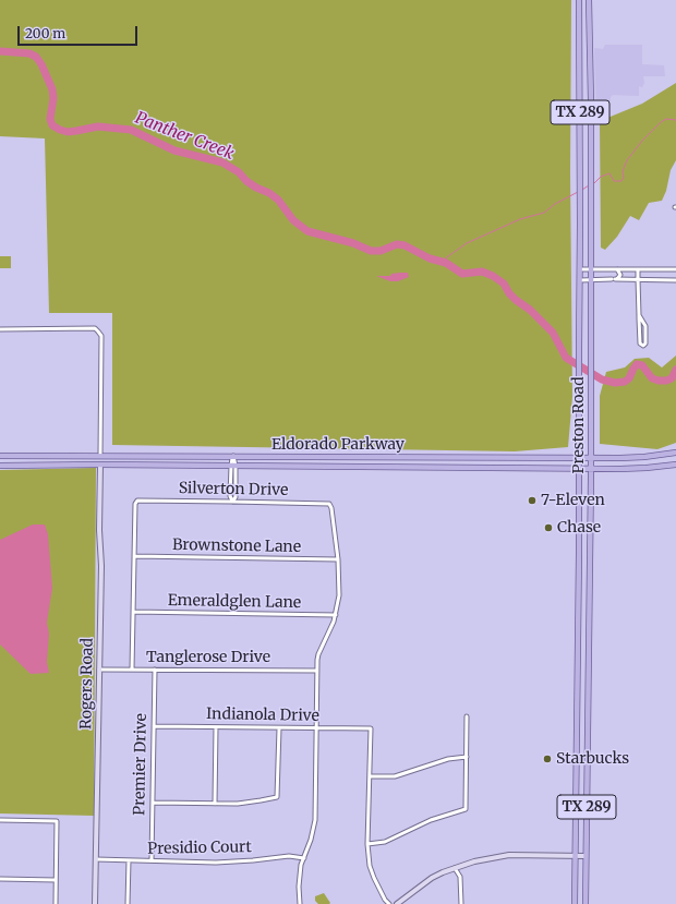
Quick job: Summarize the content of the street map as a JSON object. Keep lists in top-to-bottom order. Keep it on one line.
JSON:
{"streets":{"main road":["TX 289","Preston Road","Eldorado Parkway"],"street":["Silverton Drive","Brownstone Lane","Emeraldglen Lane","Tanglerose Drive","Rogers Road","Indianola Drive","Premier Drive","Presidio Court"]},"crossings":[["Preston Road","Eldorado Parkway"],["Eldorado Parkway","Rogers Road"],["Silverton Drive","Brownstone Lane"],["Tanglerose Drive","Rogers Road"],["Tanglerose Drive","Premier Drive"],["Rogers Road","Presidio Court"],["Indianola Drive","Premier Drive"],["Premier Drive","Presidio Court"]],"water":["Panther Creek"],"places":["7-Eleven","Chase","Starbucks"],"scale_bar":"200 m"}
